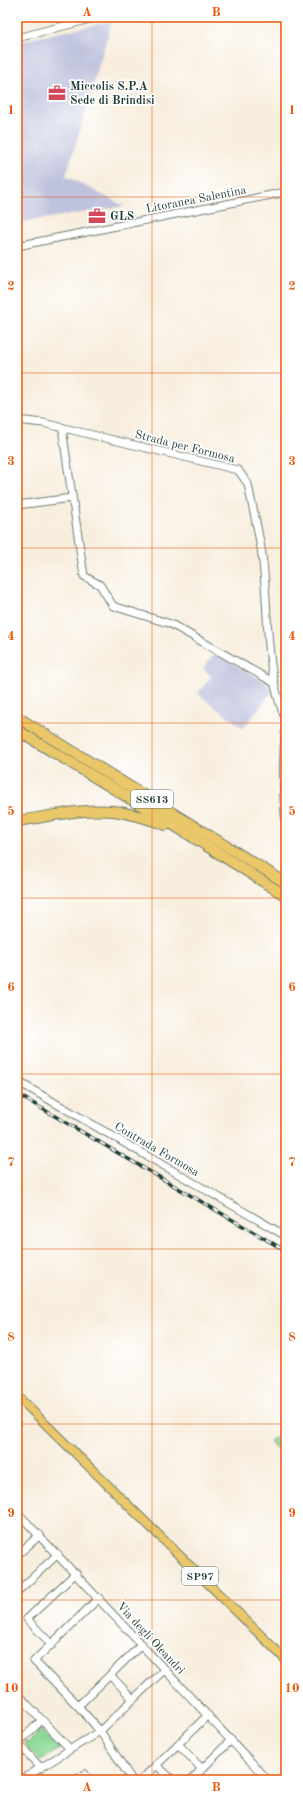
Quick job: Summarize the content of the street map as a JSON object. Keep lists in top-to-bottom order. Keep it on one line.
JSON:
{"streets":{"highway":["SS613"],"main road":["SP97"],"street":["Litoranea Salentina","Strada per Formosa","Contrada Formosa","Via degli Oleandri"]},"places":{"office":["Miccolis S.P.A Sede di Brindisi","GLS"]},"grid":{"columns":["A","B"],"rows":["1","2","3","4","5","6","7","8","9","10"]}}
